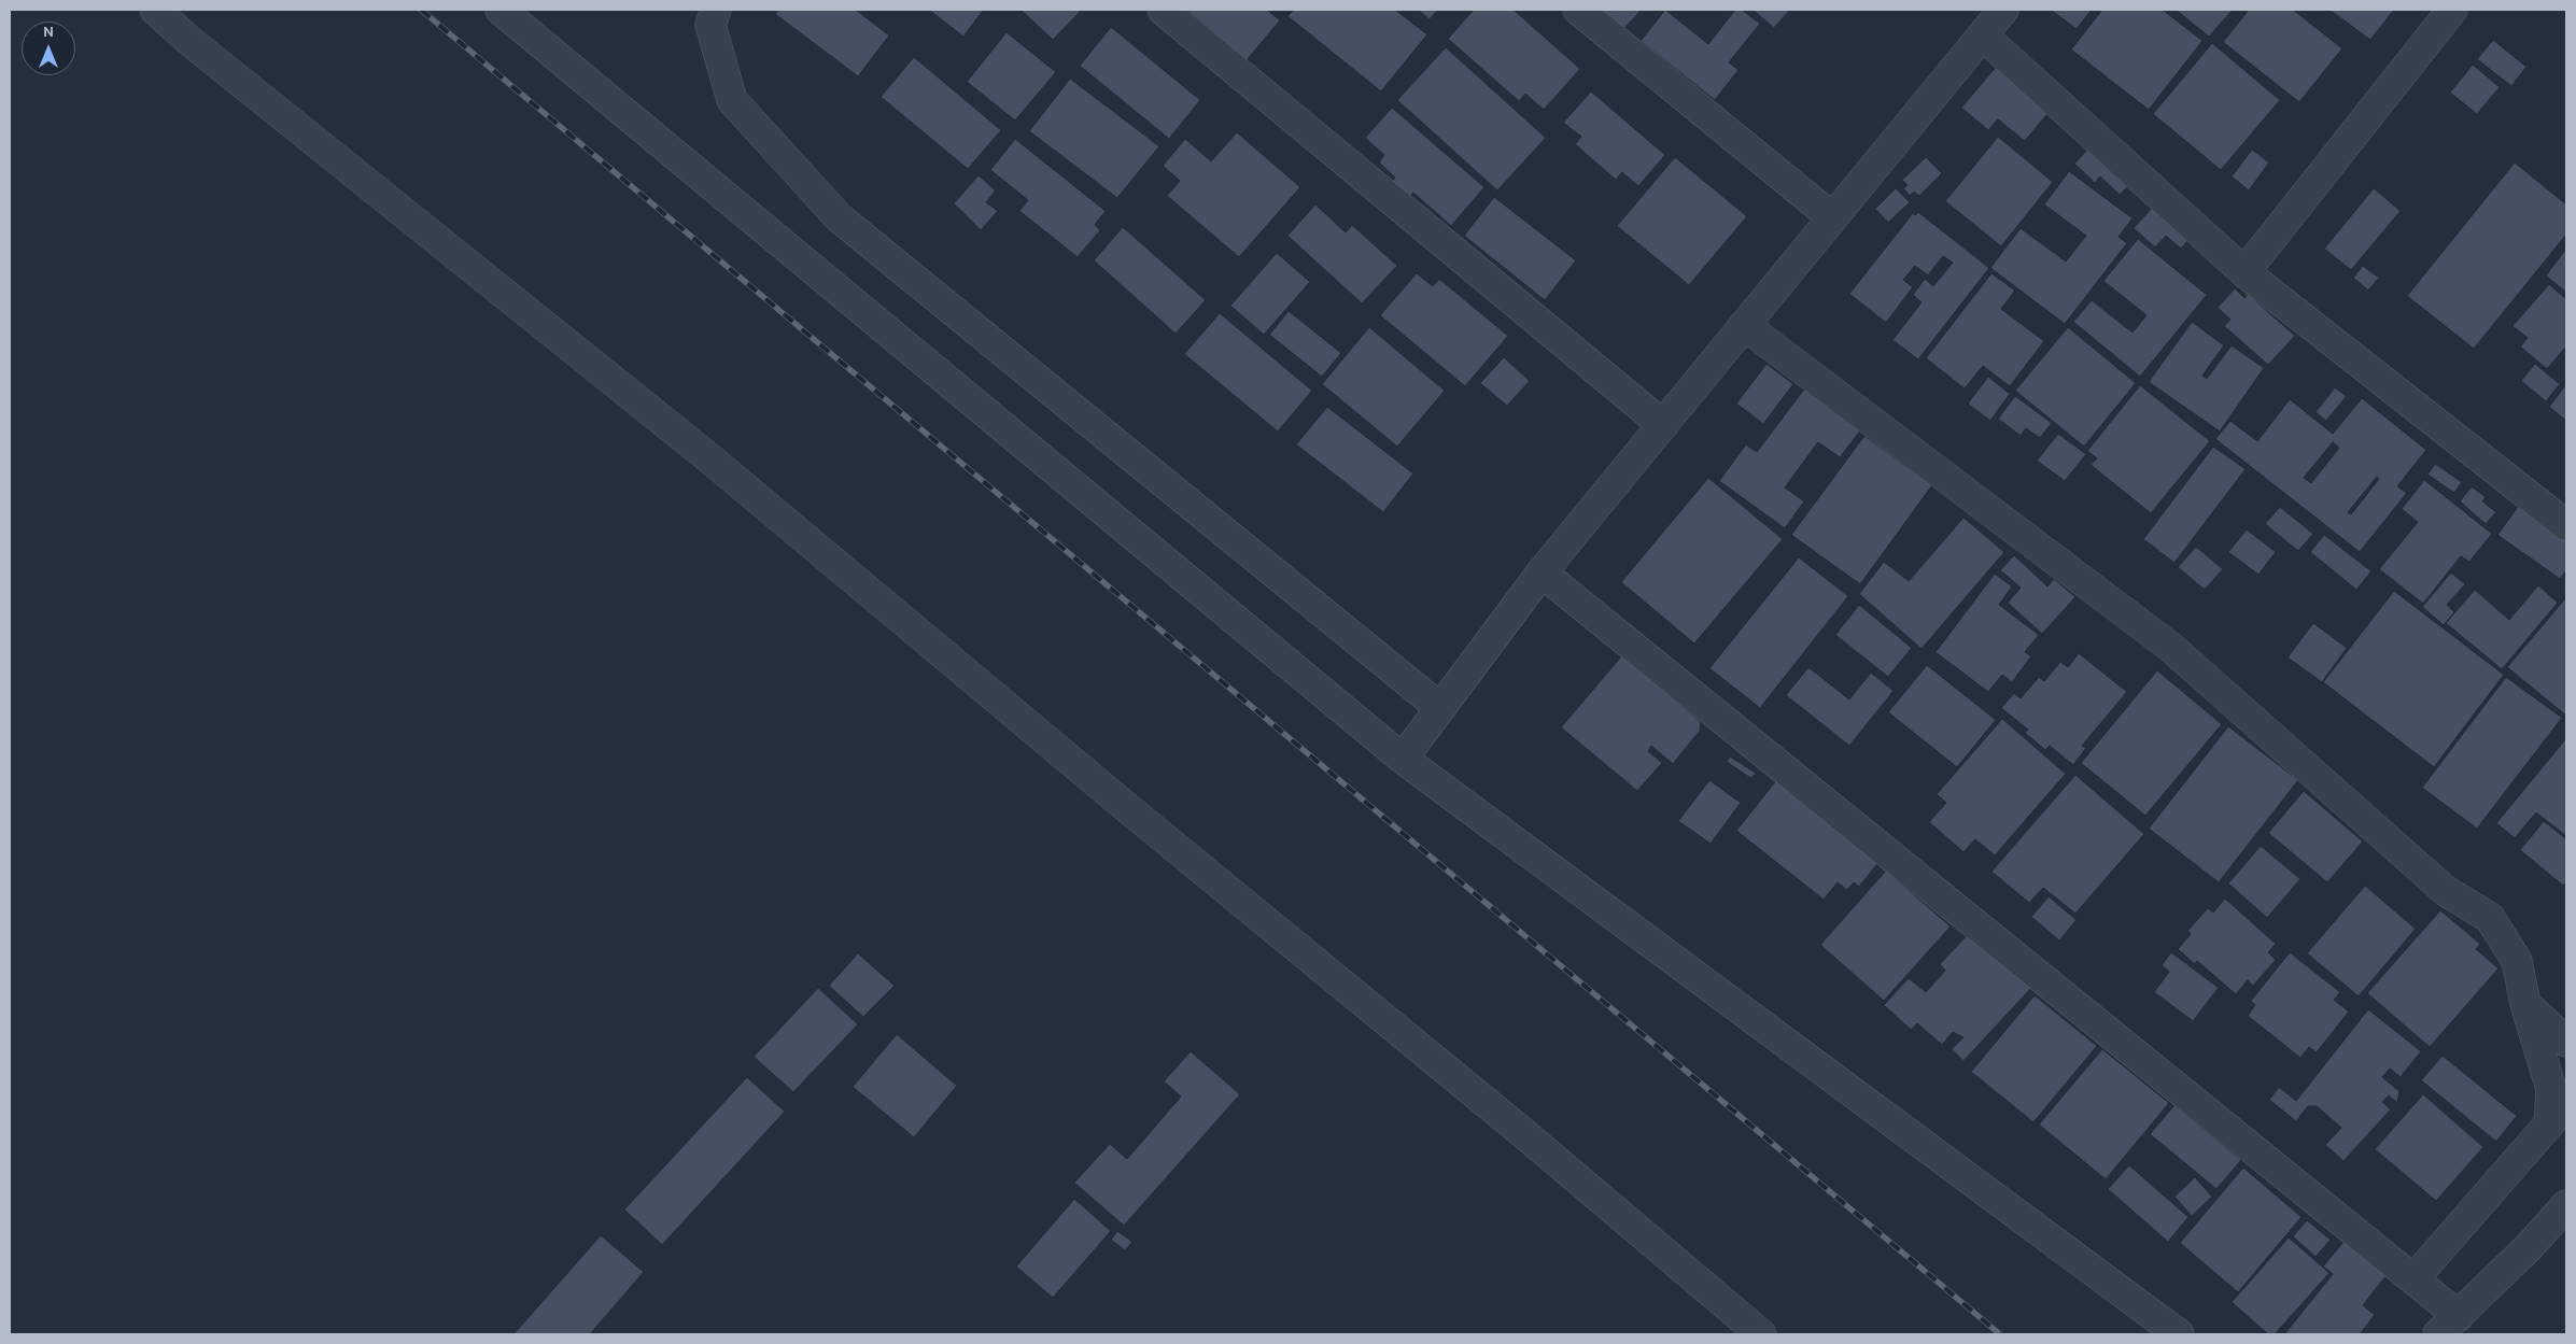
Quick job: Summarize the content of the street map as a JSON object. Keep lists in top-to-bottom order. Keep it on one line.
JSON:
{"north":"top"}
